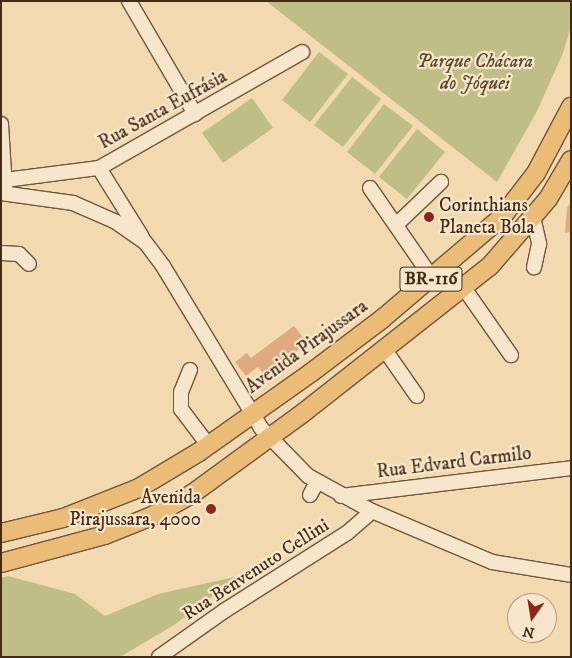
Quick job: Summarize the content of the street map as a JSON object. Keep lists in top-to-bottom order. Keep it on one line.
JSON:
{"streets":{"main road":["BR-116","Avenida Pirajussara"],"street":["Rua Santa Eufrásia","Rua Edvard Carmilo","Rua Benvenuto Cellini"]},"parks":["Parque Chácara do Jóquei"],"places":["Corinthians Planeta Bola","Avenida Pirajussara, 4000"],"north":"bottom"}
